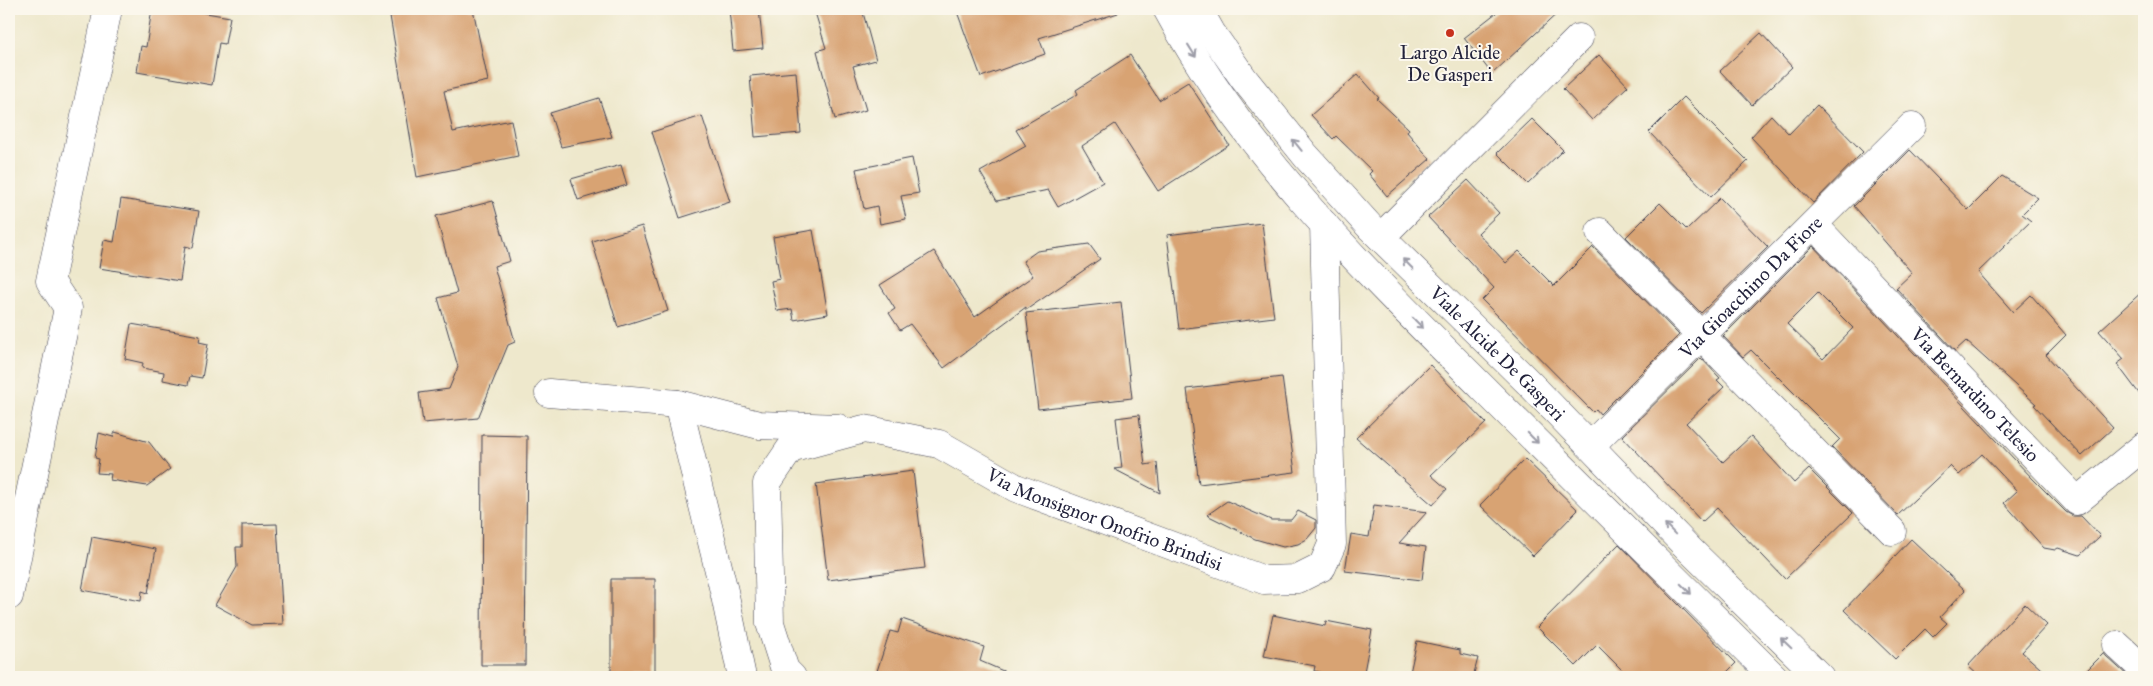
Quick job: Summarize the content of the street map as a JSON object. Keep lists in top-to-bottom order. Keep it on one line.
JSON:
{"streets":{"street":["Via Gioacchino Da Fiore","Viale Alcide De Gasperi","Via Bernardino Telesio","Via Monsignor Onofrio Brindisi"]},"crossings":[["Via Gioacchino Da Fiore","Viale Alcide De Gasperi"],["Via Gioacchino Da Fiore","Via Bernardino Telesio"],["Viale Alcide De Gasperi","Via Monsignor Onofrio Brindisi"]],"places":["Largo Alcide De Gasperi"]}
